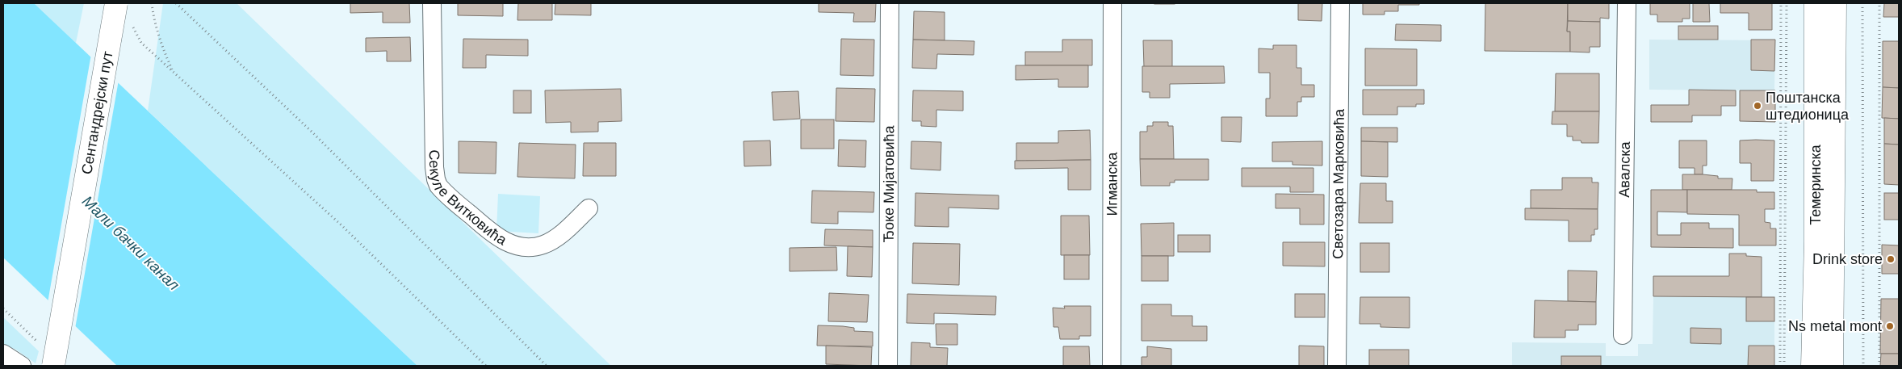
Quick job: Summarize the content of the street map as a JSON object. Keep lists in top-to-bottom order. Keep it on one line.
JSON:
{"streets":{"main road":["Сентандрејски пут","Темеринска"],"street":["Авалска","Ђоке Мијатовића","Игманска","Светозара Марковића","Секуле Витковића"]},"water":["Мали бачки канал"],"places":["Поштанска штедионица","Drink store","Ns metal mont"]}
